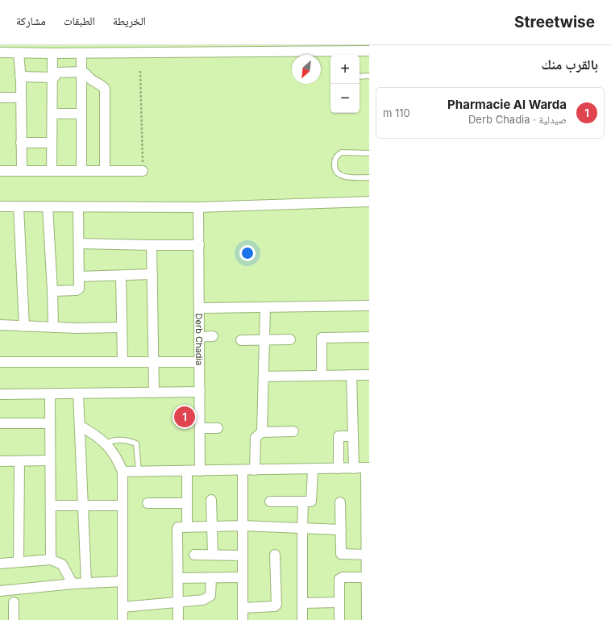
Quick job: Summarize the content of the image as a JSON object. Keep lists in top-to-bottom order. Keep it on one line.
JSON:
{"streets":{"street":["Derb Chadia"]},"north":"bottom left","page":{"header":"Streetwise","nav":["الخريطة","الطبقات","مشاركة"],"heading":"بالقرب منك","map_buttons":["+","−"],"list":[{"mark":"1","name":"Pharmacie Al Warda","note":"صيدلية · Derb Chadia","value":"110 m"}],"pins":"1"}}
